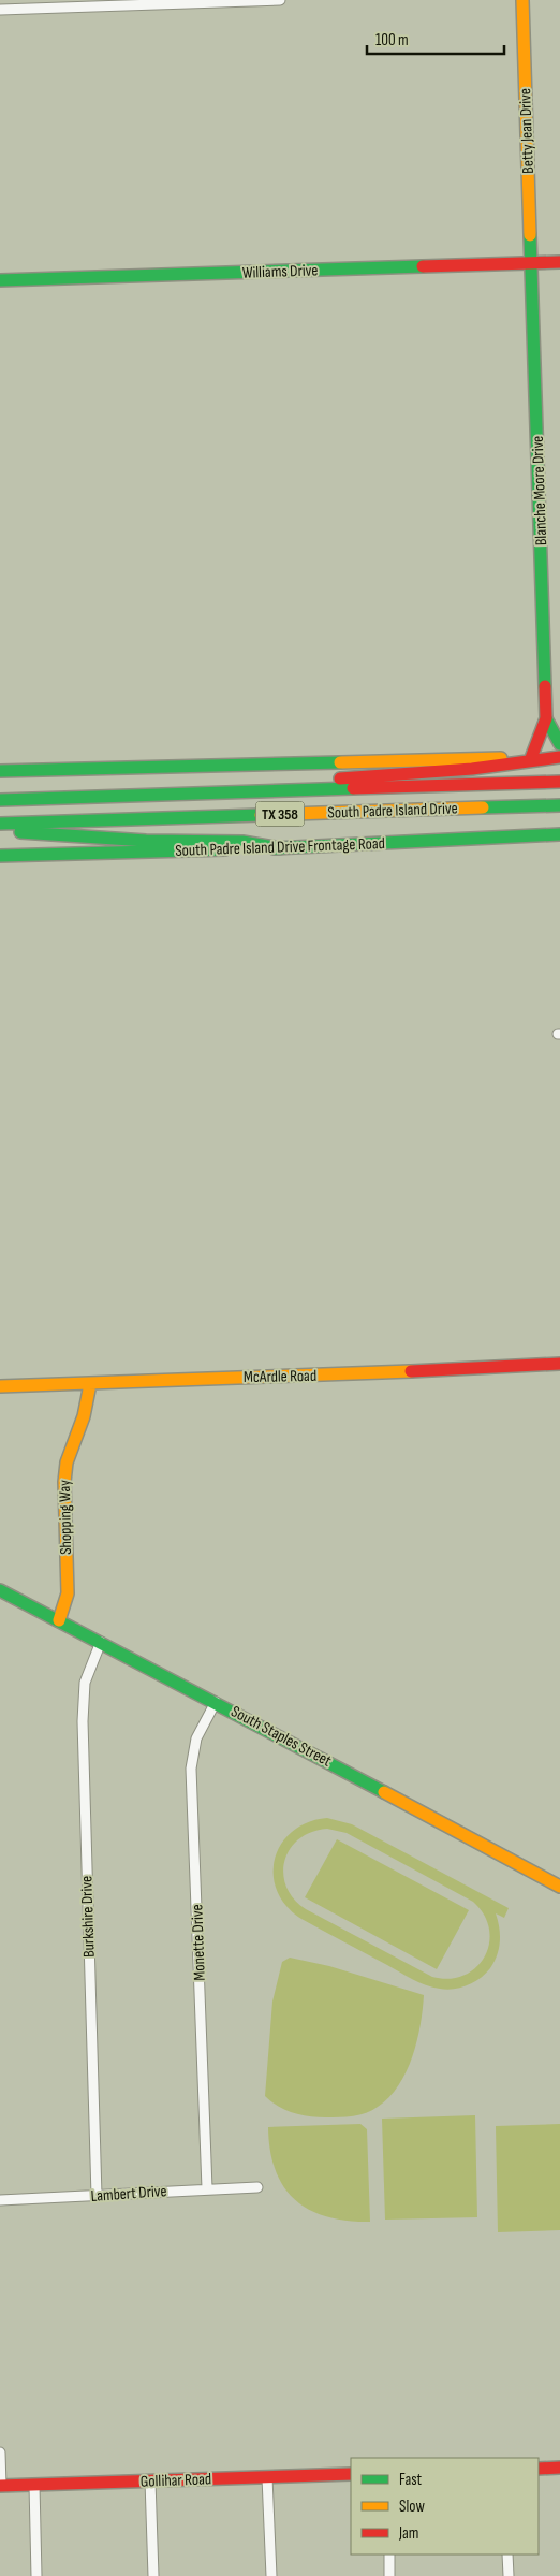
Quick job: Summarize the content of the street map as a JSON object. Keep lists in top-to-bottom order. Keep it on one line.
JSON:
{"streets":{"main road":["Betty Jean Drive","Williams Drive","Blanche Moore Drive","South Padre Island Drive","TX 358","South Padre Island Drive Frontage Road","McArdle Road","Shopping Way","South Staples Street","Gollihar Road"],"street":["Burkshire Drive","Monette Drive","Lambert Drive"]},"crossings":[["Betty Jean Drive","Williams Drive"],["Betty Jean Drive","Blanche Moore Drive"],["Williams Drive","Blanche Moore Drive"],["McArdle Road","Shopping Way"],["Shopping Way","South Staples Street"],["South Staples Street","Burkshire Drive"],["South Staples Street","Monette Drive"],["Burkshire Drive","Lambert Drive"],["Monette Drive","Lambert Drive"]],"legend":["Fast","Slow","Jam"],"scale_bar":"100 m"}
